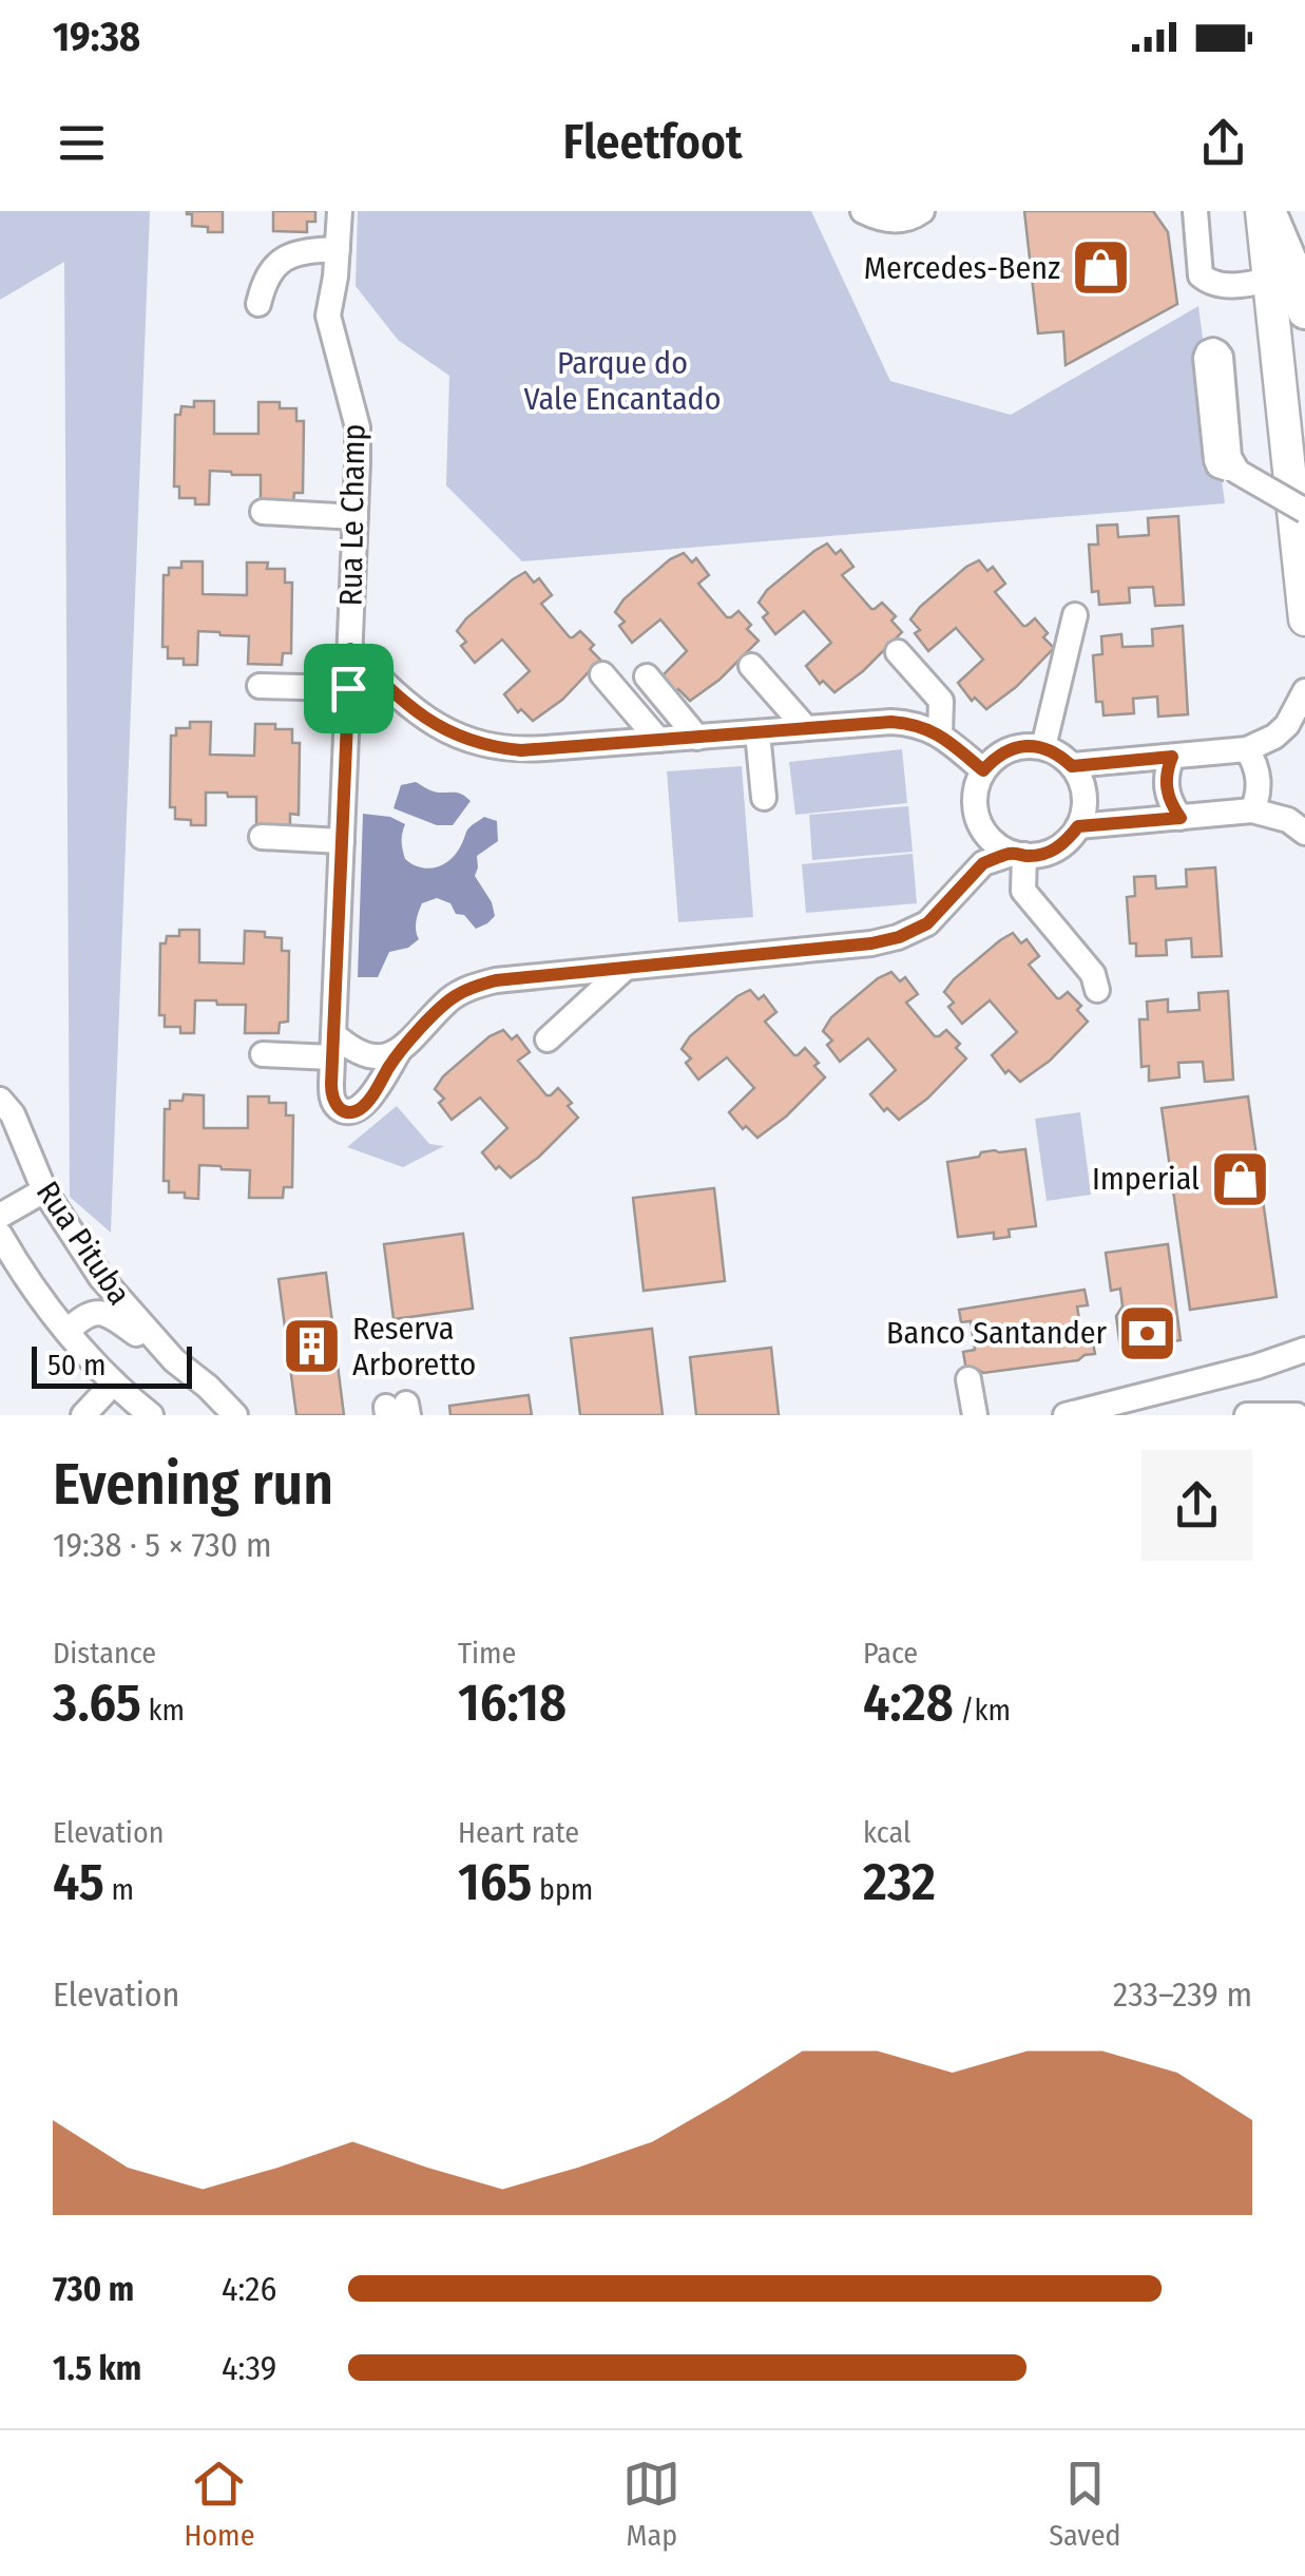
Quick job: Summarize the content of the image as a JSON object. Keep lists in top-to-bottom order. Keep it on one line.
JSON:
{"streets":{"street":["Rua Le Champ","Rua Pituba"]},"parks":["Parque do Vale Encantado"],"places":{"shop":["Mercedes-Benz","Imperial"],"bank":["Banco Santander"],"building":["Reserva Arboretto"]},"scale_bar":"50 m","page":{"status":"19:38","header":"Fleetfoot","scale":"50 m","heading":["Evening run","19:38 · 5 × 730 m"],"stats":[["Distance","3.65 km"],["Time","16:18"],["Pace","4:28 /km"],["Elevation","45 m"],["Heart rate","165 bpm"],["kcal","232"]],"chart":["Elevation","233–239 m"],"list":[{"name":"730 m","note":"4:26"},{"name":"1.5 km","note":"4:39"}],"tabs":["Home","Map","Saved"]}}
